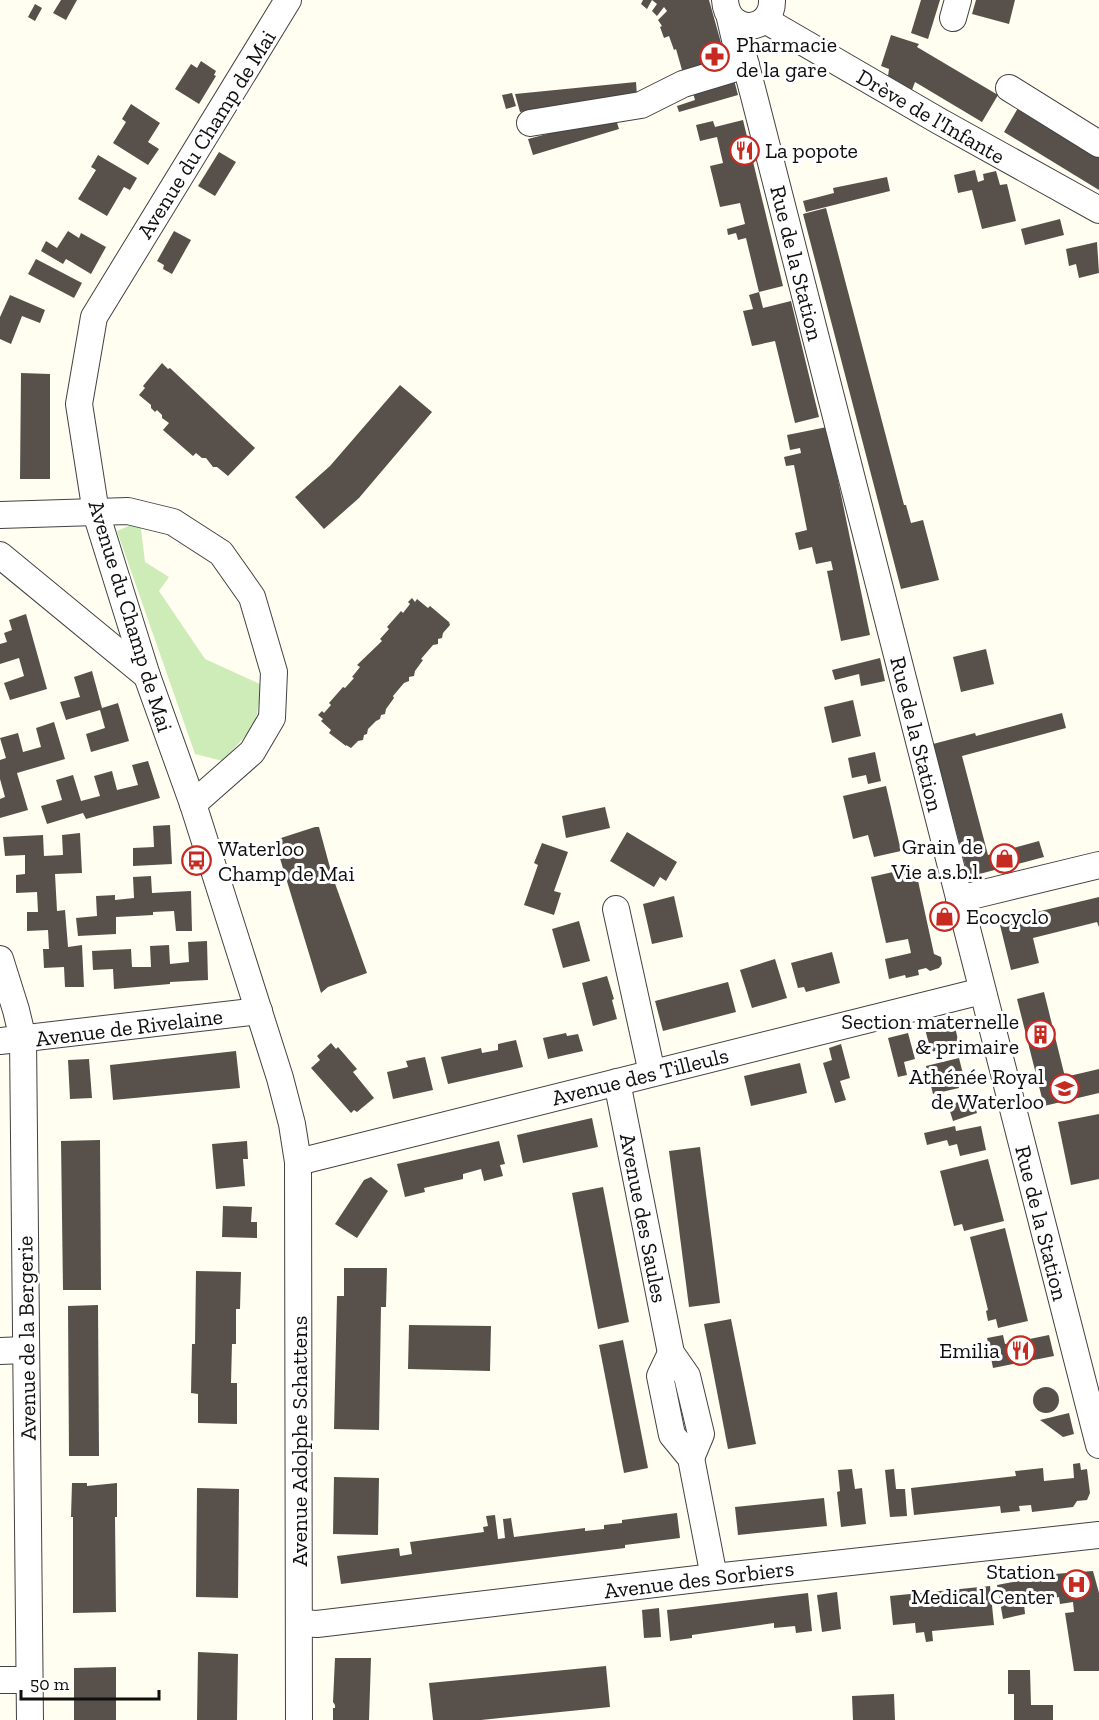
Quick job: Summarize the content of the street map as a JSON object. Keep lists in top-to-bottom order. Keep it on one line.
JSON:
{"streets":{"street":["Drève de l'Infante","Avenue du Champ de Mai","Rue de la Station","Avenue de Rivelaine","Avenue des Tilleuls","Avenue des Saules","Avenue de la Bergerie","Avenue Adolphe Schattens","Avenue des Sorbiers"]},"crossings":[["Avenue du Champ de Mai","Avenue de Rivelaine"],["Avenue du Champ de Mai","Avenue des Tilleuls"],["Avenue du Champ de Mai","Avenue Adolphe Schattens"],["Rue de la Station","Avenue des Tilleuls"],["Avenue de Rivelaine","Avenue de la Bergerie"],["Avenue des Tilleuls","Avenue des Saules"],["Avenue des Tilleuls","Avenue Adolphe Schattens"],["Avenue des Saules","Avenue des Sorbiers"],["Avenue Adolphe Schattens","Avenue des Sorbiers"]],"places":{"pharmacy":["Pharmacie de la gare"],"restaurant":["La popote","Emilia"],"shop":["Grain de Vie a.s.b.l.","Ecocyclo"],"bus stop":["Waterloo Champ de Mai"],"building":["Section maternelle & primaire"],"school or university":["Athénée Royal de Waterloo"],"hospital":["Station Medical Center"]},"scale_bar":"50 m"}
